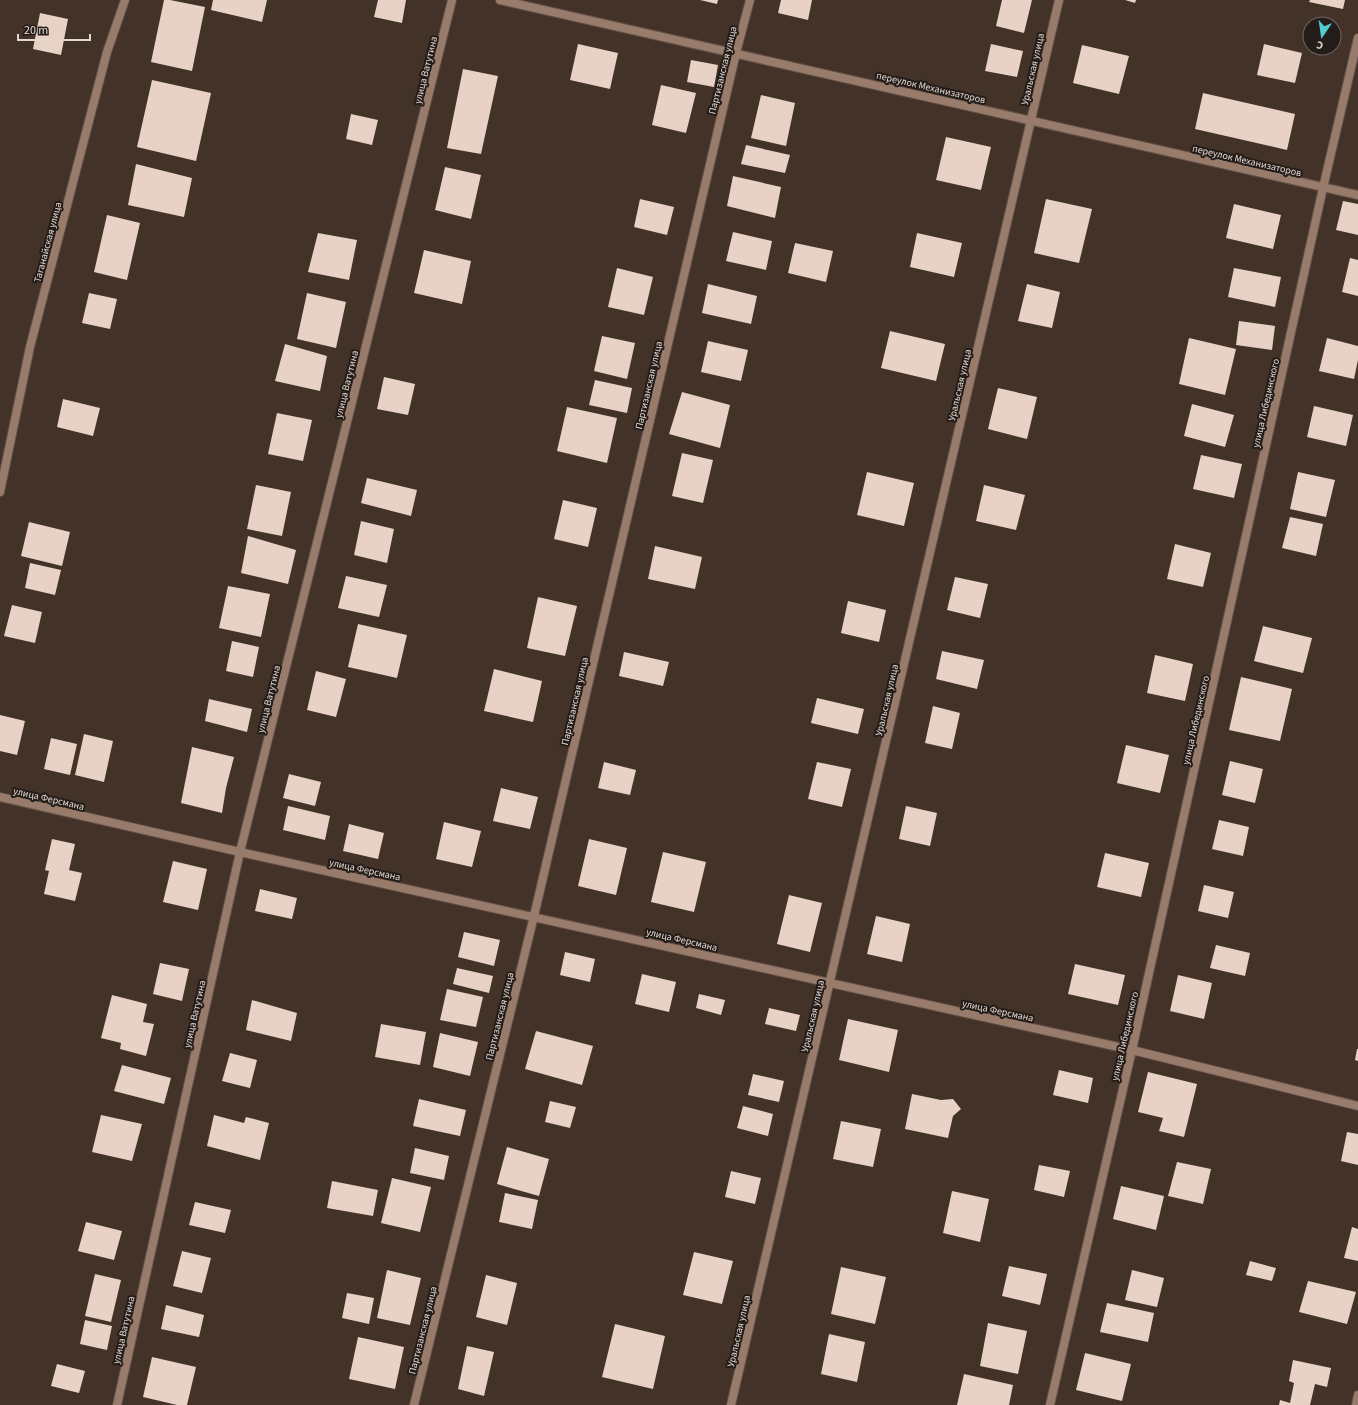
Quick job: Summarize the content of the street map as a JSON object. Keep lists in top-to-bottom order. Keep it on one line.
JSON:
{"streets":{"street":["Уральская улица","улица Ватутина","Партизанская улица","переулок Механизаторов","Таганайская улица","улица Либединского","улица Ферсмана"]},"crossings":[["Уральская улица","переулок Механизаторов"],["Уральская улица","улица Ферсмана"],["улица Ватутина","улица Ферсмана"],["Партизанская улица","переулок Механизаторов"],["Партизанская улица","улица Ферсмана"],["переулок Механизаторов","улица Либединского"],["улица Либединского","улица Ферсмана"]],"scale_bar":"20 m","north":"bottom"}
